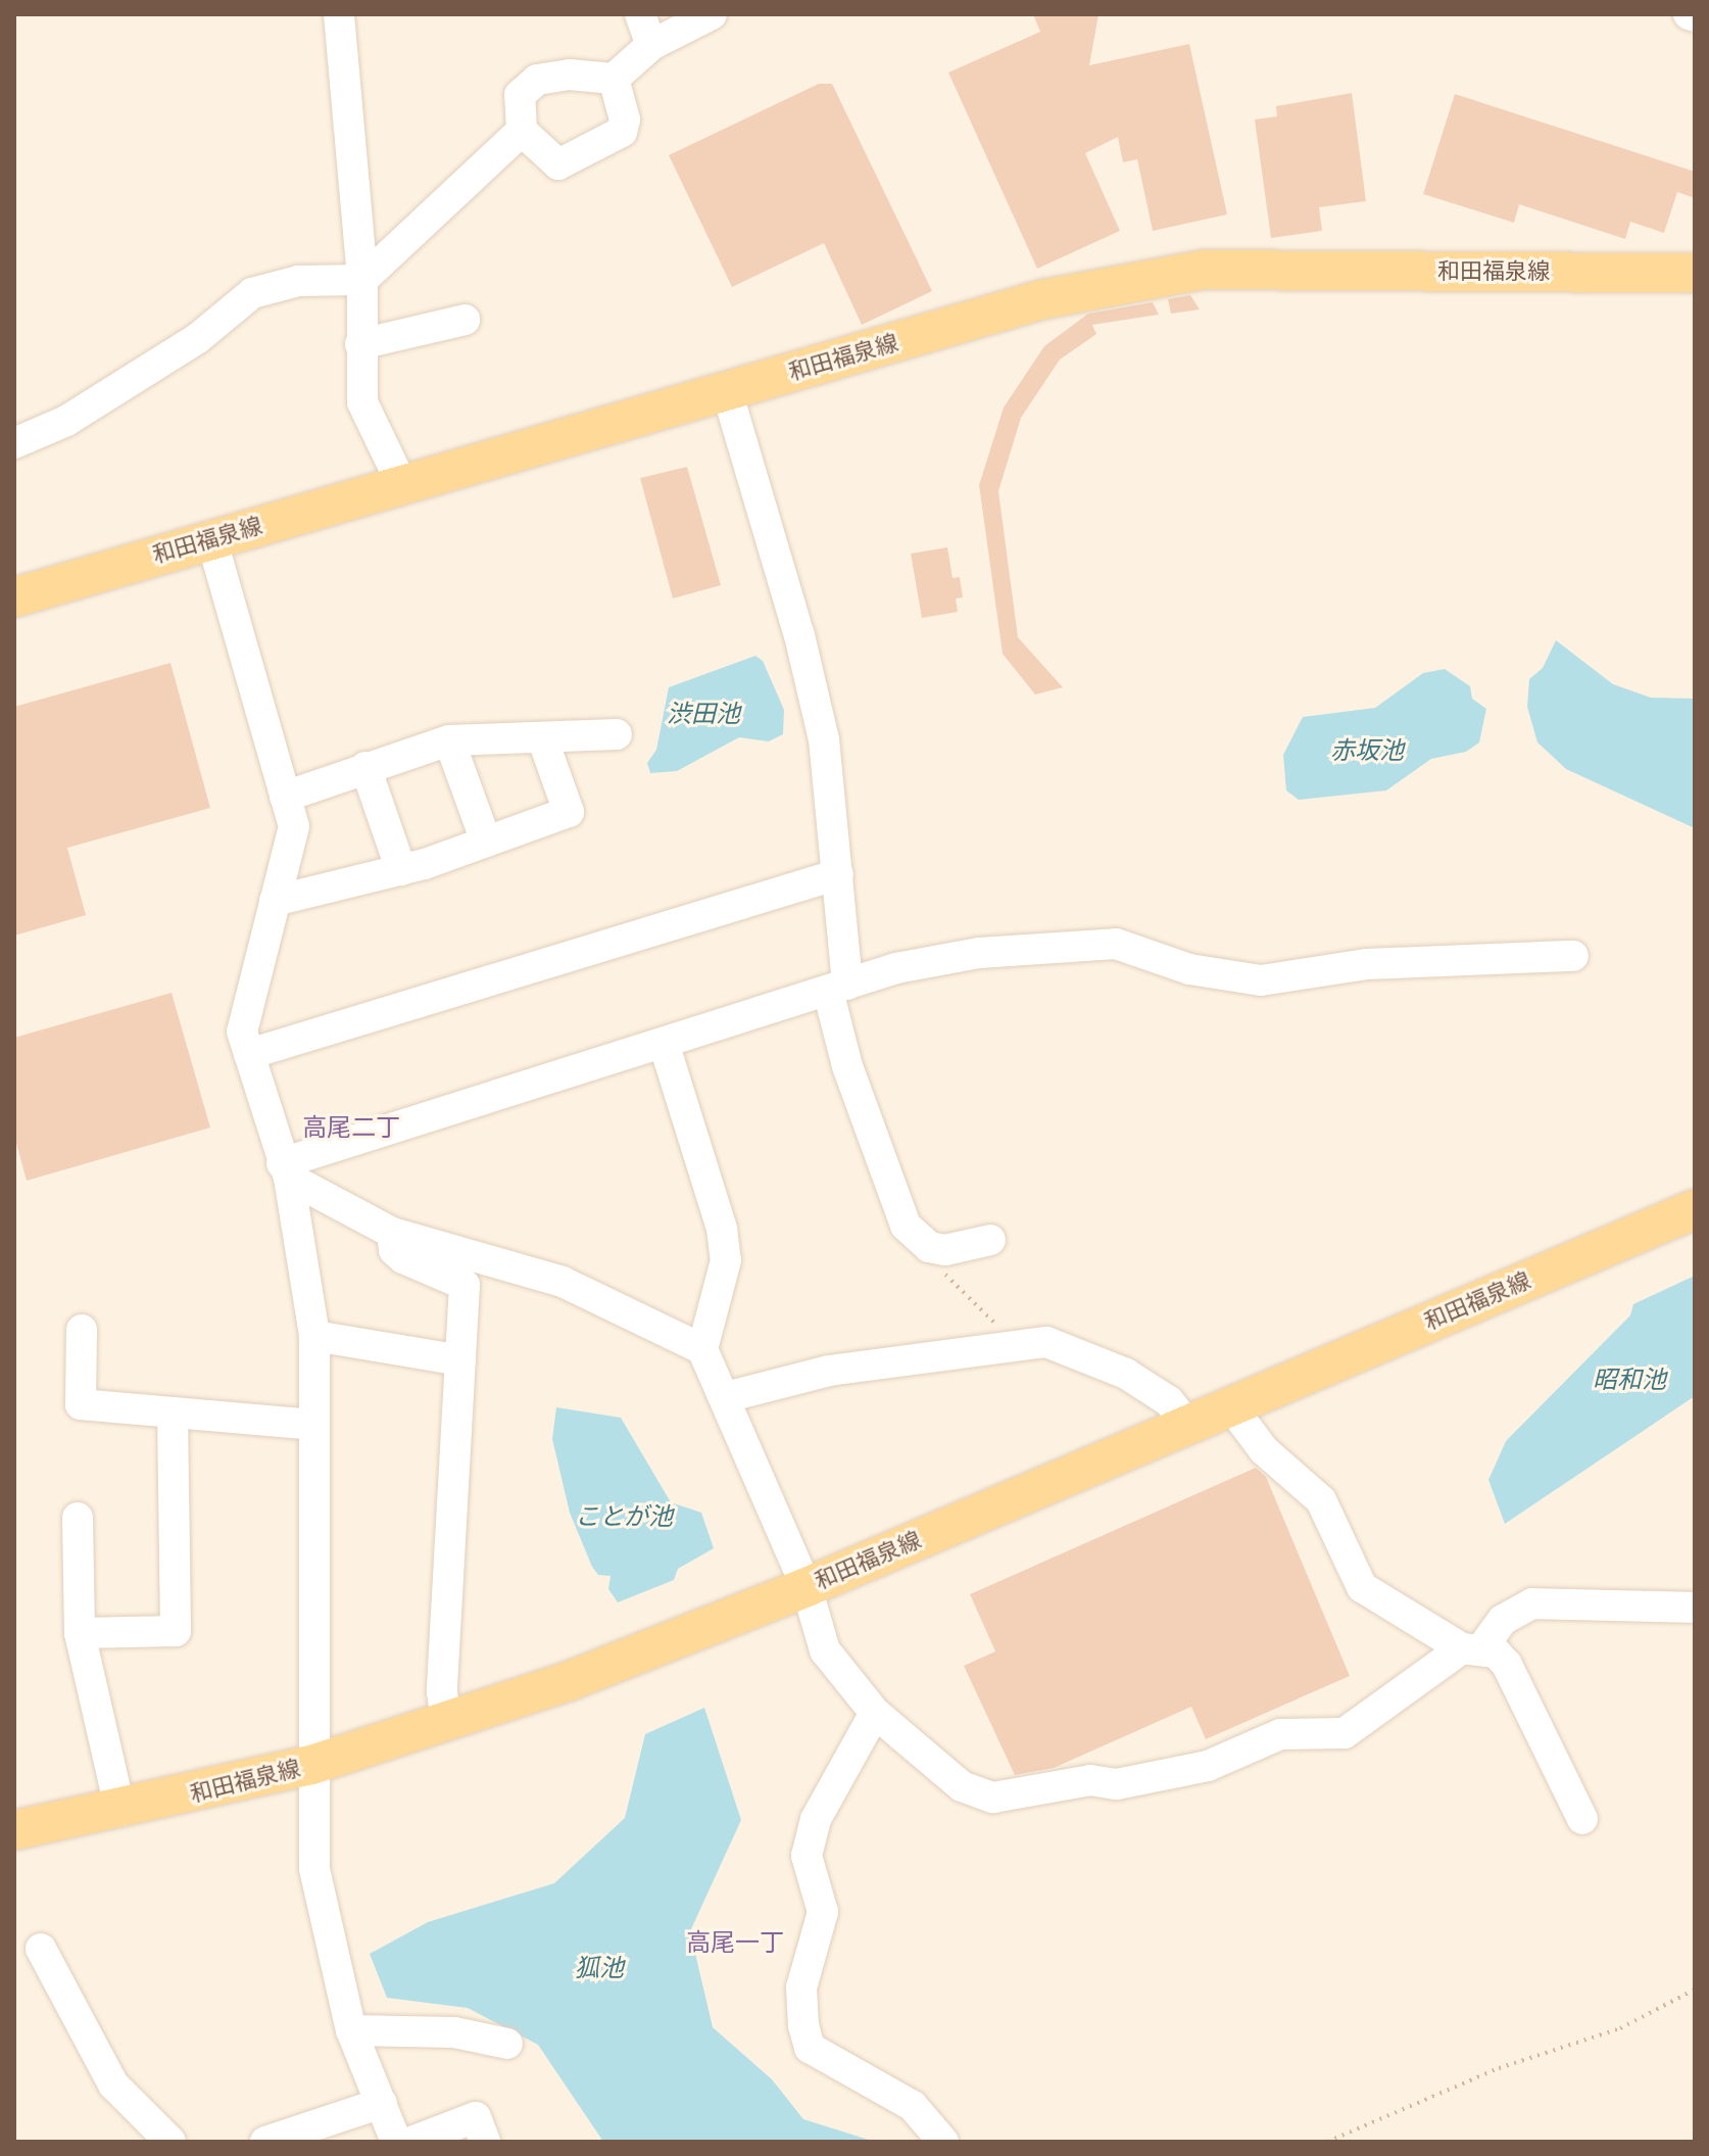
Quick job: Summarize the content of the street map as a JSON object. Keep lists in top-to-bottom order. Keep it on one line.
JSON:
{"streets":{"main road":["和田福泉線"]},"districts":["高尾二丁","高尾一丁"],"water":["渋田池","赤坂池","昭和池","ことが池","狐池"]}
